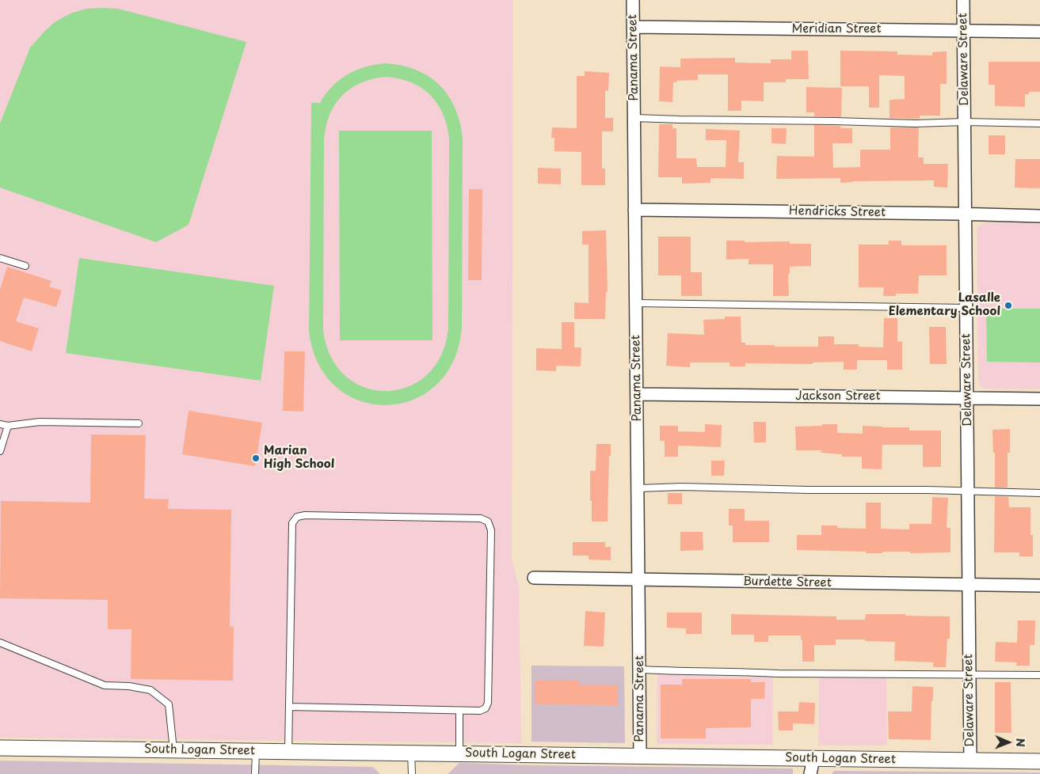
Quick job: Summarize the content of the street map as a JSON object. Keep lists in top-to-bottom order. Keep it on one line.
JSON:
{"streets":{"street":["Meridian Street","Panama Street","Delaware Street","Hendricks Street","Jackson Street","Burdette Street","South Logan Street"]},"crossings":[["Meridian Street","Panama Street"],["Meridian Street","Delaware Street"],["Panama Street","Hendricks Street"],["Panama Street","Jackson Street"],["Panama Street","Burdette Street"],["Panama Street","South Logan Street"],["Delaware Street","Hendricks Street"],["Delaware Street","Jackson Street"],["Delaware Street","Burdette Street"],["Delaware Street","South Logan Street"]],"places":["Lasalle Elementary School","Marian High School"],"north":"right"}
